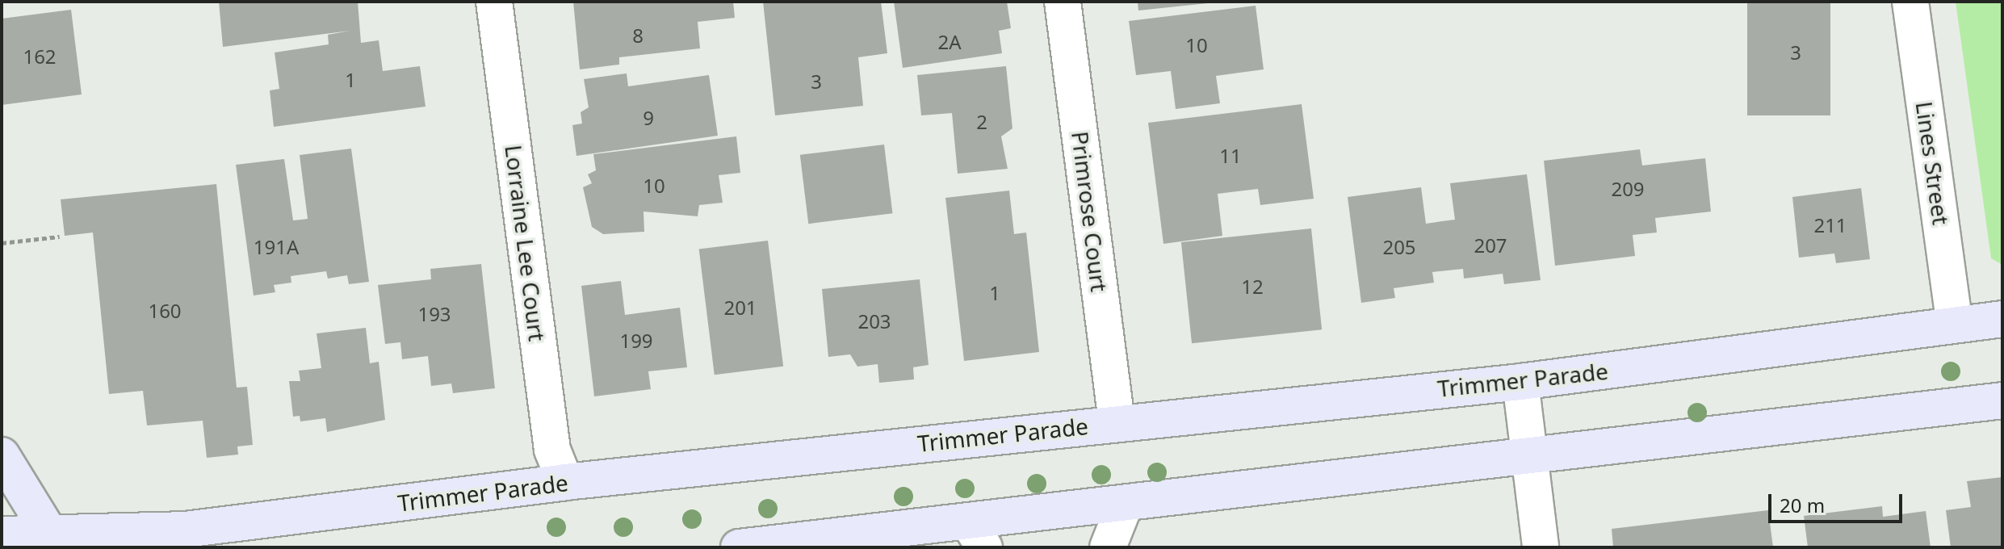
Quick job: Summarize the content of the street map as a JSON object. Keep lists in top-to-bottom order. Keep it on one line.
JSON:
{"streets":{"main road":["Trimmer Parade"],"street":["Lines Street","Primrose Court","Lorraine Lee Court"]},"crossings":[["Lines Street","Trimmer Parade"],["Primrose Court","Trimmer Parade"],["Lorraine Lee Court","Trimmer Parade"]],"house_numbers":["8","2A","10","3","162","1","3","9","2","11","10","209","211","207","191A","205","12","1","201","160","193","203","199"],"scale_bar":"20 m"}
